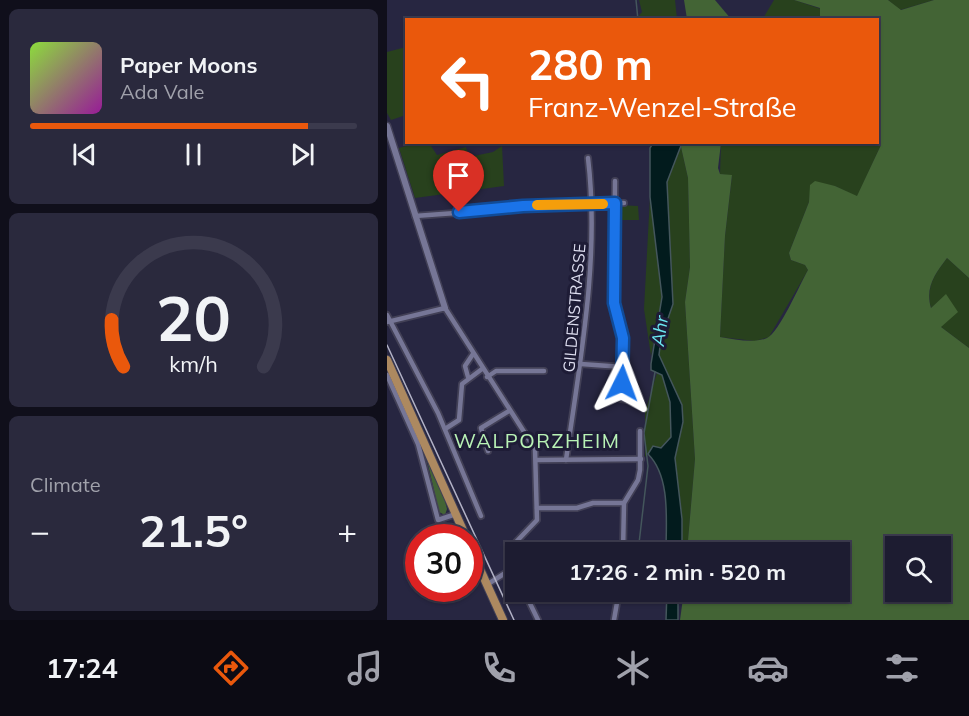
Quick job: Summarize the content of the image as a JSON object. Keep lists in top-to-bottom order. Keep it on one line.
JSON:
{"streets":{"street":["GILDENSTRASSE"]},"districts":["WALPORZHEIM"],"water":["Ahr"],"page":{"turn":["280 m","Franz-Wenzel-Straße"],"song":["Paper Moons","Ada Vale"],"tile":"Climate","heat":["−","21.5°","+"],"limit":"30","trip":"17:26 · 2 min · 520 m","tabs":"17:24","gauge":["20","km/h"]}}
